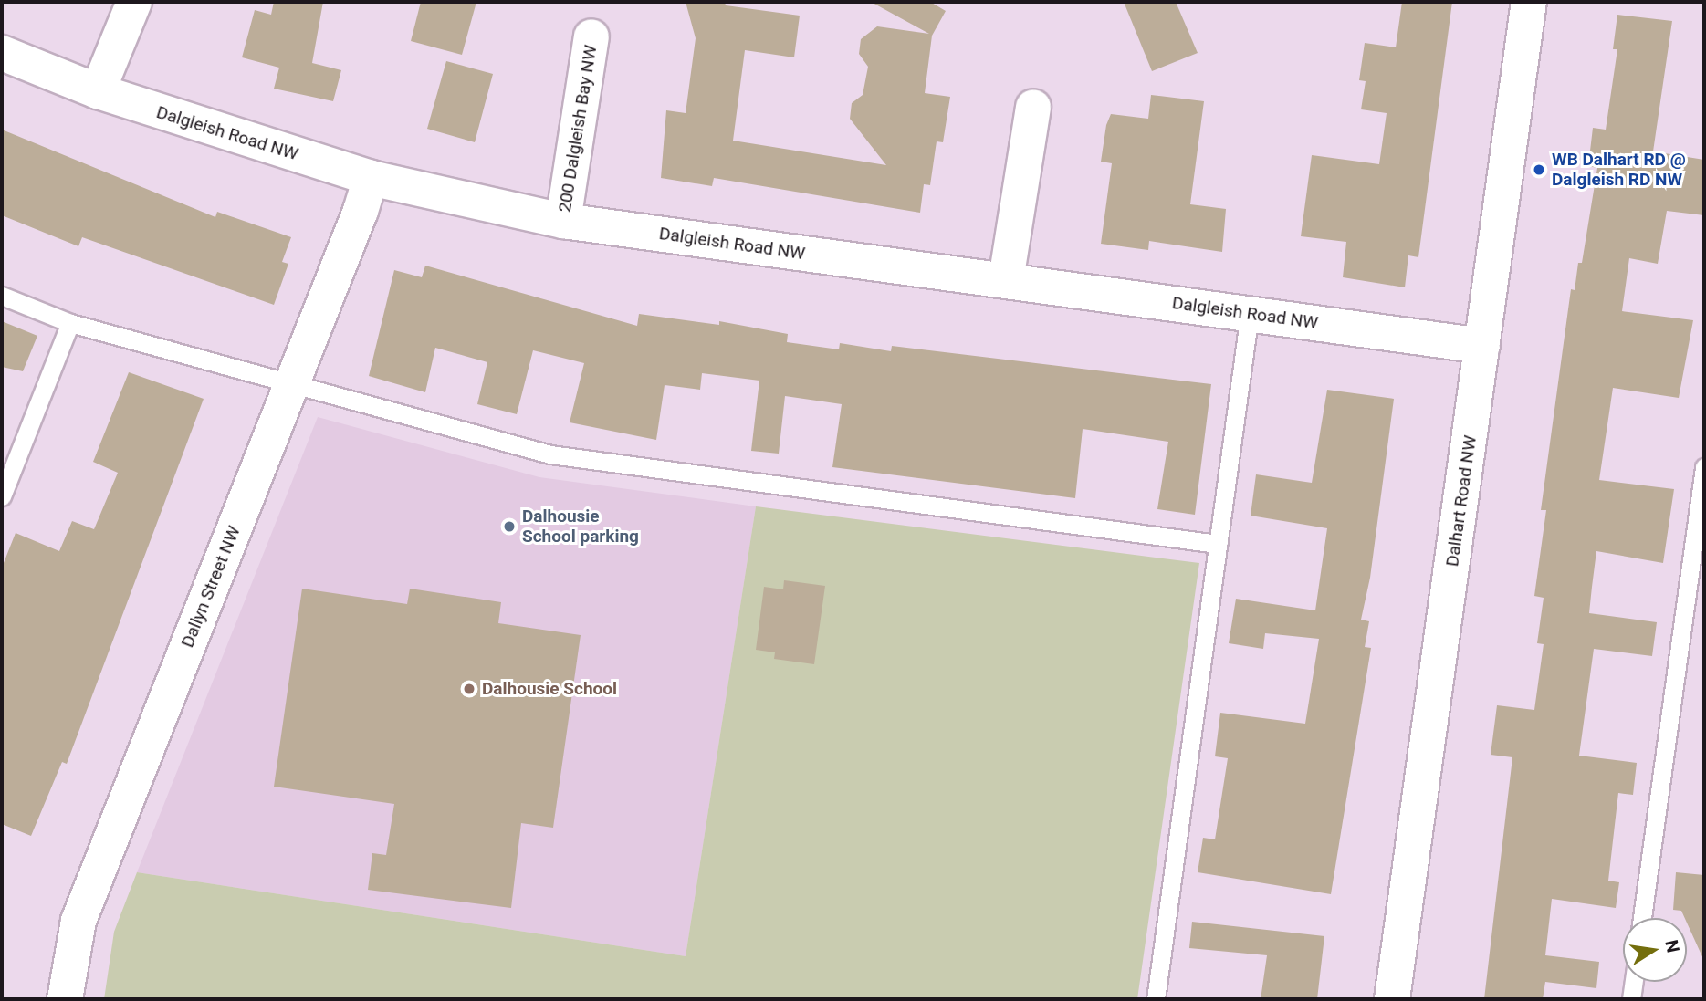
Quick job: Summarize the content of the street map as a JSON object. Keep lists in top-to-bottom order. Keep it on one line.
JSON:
{"streets":{"street":["200 Dalgleish Bay NW","Dalgleish Road NW","Dalhart Road NW","Dallyn Street NW"]},"crossings":[["200 Dalgleish Bay NW","Dalgleish Road NW"],["Dalgleish Road NW","Dalhart Road NW"],["Dalgleish Road NW","Dallyn Street NW"]],"places":["WB Dalhart RD @ Dalgleish RD NW","Dalhousie School parking","Dalhousie School"],"north":"right"}
